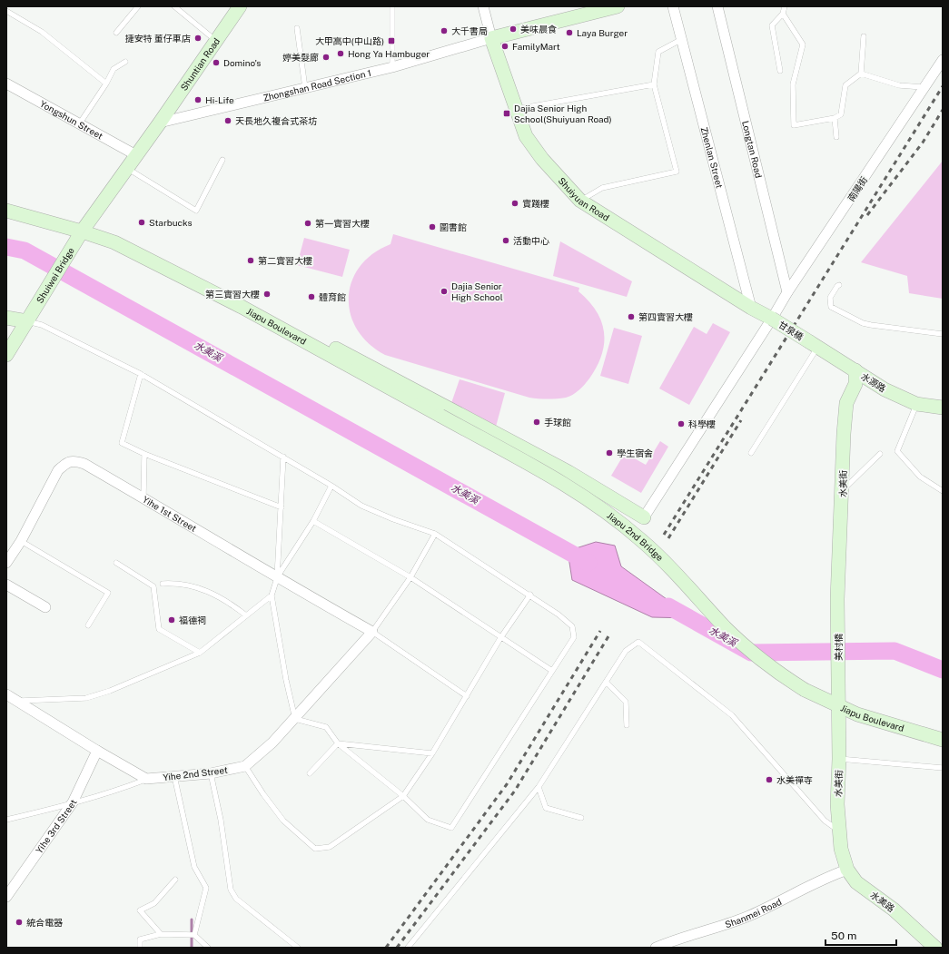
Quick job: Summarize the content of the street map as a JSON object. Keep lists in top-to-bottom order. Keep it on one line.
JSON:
{"streets":{"street":["Shuntian Road","Zhongshan Road Section 1","Yongshun Street","Longtan Road","Zhenlan Street","南陽街","Shuiyuan Road","Shuiwei Bridge","Jiapu Boulevard","甘泉橋","水源路","水美街","Yihe 1st Street","Jiapu 2nd Bridge","美村橋","Yihe 2nd Street","Yihe 3rd Street","水美路","Shanmei Road"]},"crossings":[["Shuntian Road","Zhongshan Road Section 1"],["Zhongshan Road Section 1","Shuiyuan Road"],["Longtan Road","南陽街"],["Zhenlan Street","Shuiyuan Road"],["南陽街","Shuiyuan Road"],["南陽街","甘泉橋"],["Shuiyuan Road","甘泉橋"],["Shuiwei Bridge","Jiapu Boulevard"],["Jiapu Boulevard","水美街"],["Jiapu Boulevard","Jiapu 2nd Bridge"],["Jiapu Boulevard","美村橋"],["甘泉橋","水源路"],["水源路","水美街"],["水美街","美村橋"],["水美街","水美路"],["水美街","Shanmei Road"],["Yihe 1st Street","Yihe 2nd Street"],["水美路","Shanmei Road"]],"water":["水美溪"],"places":{"other":["美味晨食","大千書局","Laya Burger","捷安特 董仔車店","FamilyMart","Hong Ya Hambuger","婷美髮廊","Domino's","Hi-Life","天長地久複合式茶坊","實踐樓","Starbucks","第一實習大樓","圖書館","活動中心","第二實習大樓","Dajia Senior High School","第三實習大樓","體育館","第四實習大樓","手球館","科學樓","學生宿舍","福德祠","水美禪寺","統合電器"],"transit":["大甲高中(中山路)","Dajia Senior High School(Shuiyuan Road)"]},"scale_bar":"50 m"}
